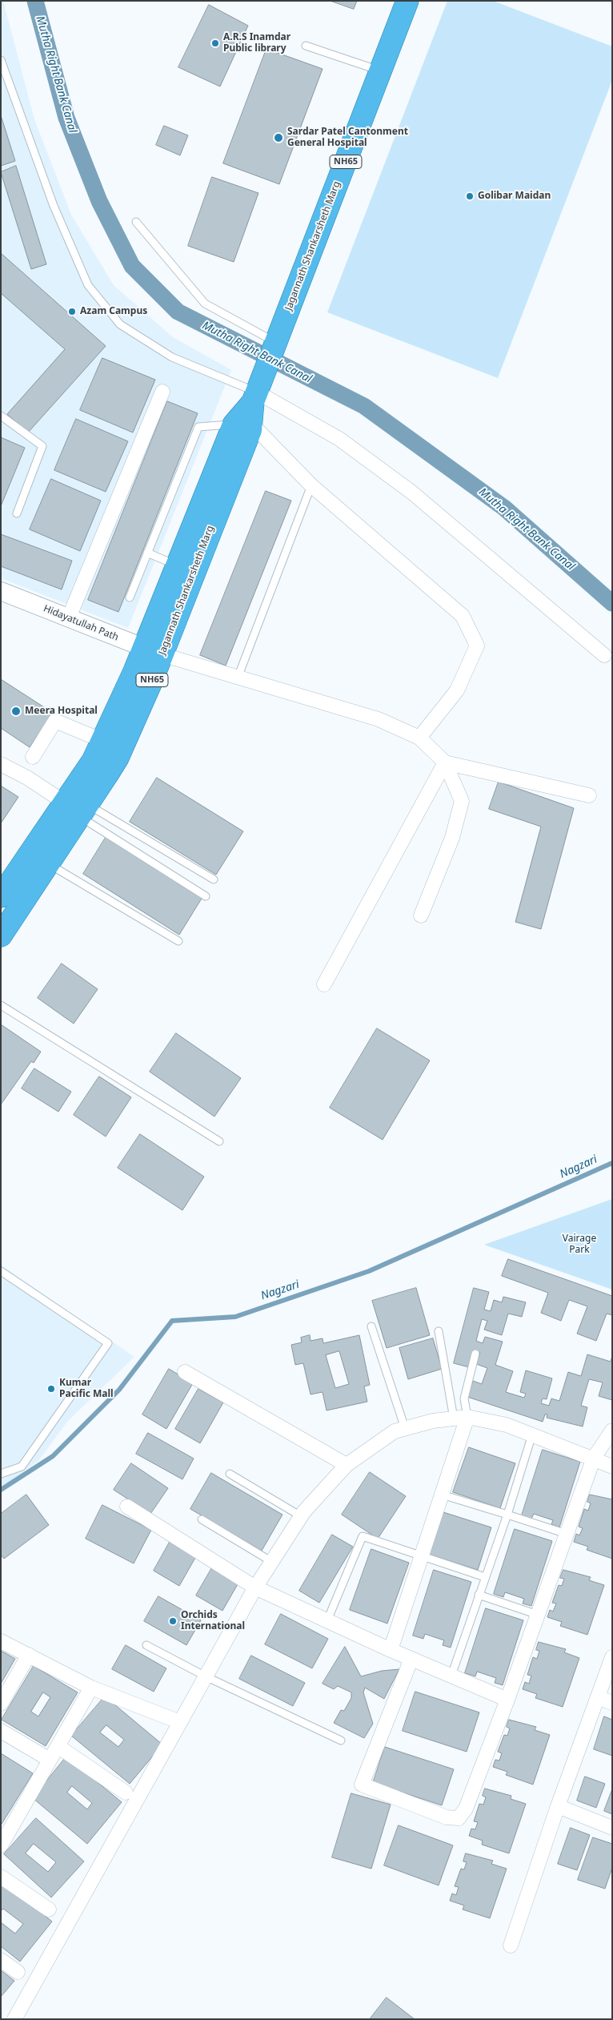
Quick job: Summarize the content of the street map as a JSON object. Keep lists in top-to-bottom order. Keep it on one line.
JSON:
{"streets":{"highway":["NH65","Jagannath Shankarsheth Marg"],"street":["Hidayatullah Path"]},"crossings":[["Jagannath Shankarsheth Marg","Hidayatullah Path"]],"water":["Mutha Right Bank Canal","Nagzari"],"parks":["Vairage Park"],"places":["A.R.S Inamdar Public library","Sardar Patel Cantonment General Hospital","Golibar Maidan","Azam Campus","Meera Hospital","Kumar Pacific Mall","Orchids International"]}
